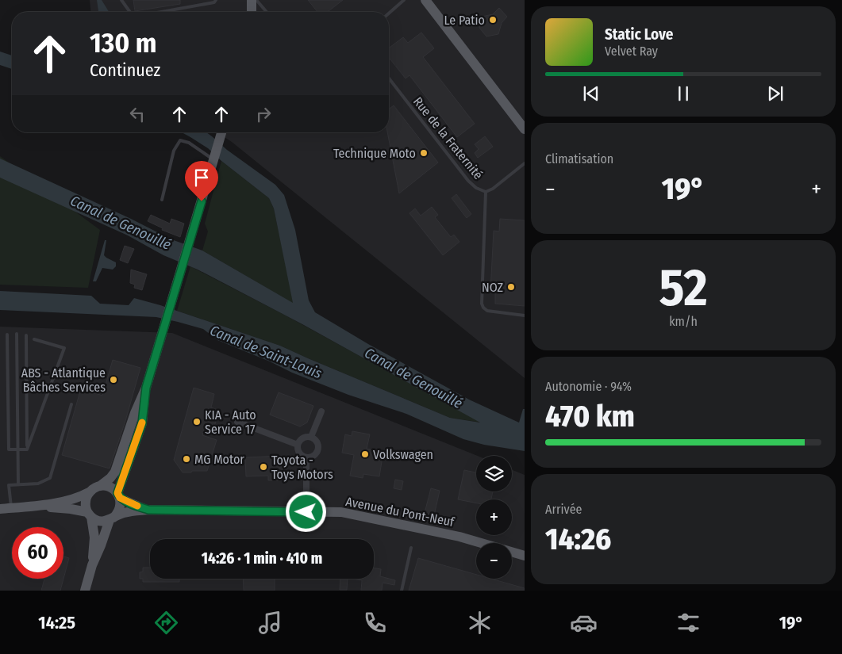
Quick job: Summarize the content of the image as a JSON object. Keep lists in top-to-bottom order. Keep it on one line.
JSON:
{"streets":{"main road":["Avenue du Pont-Neuf"],"lane":["Rue de la Fraternité"]},"water":["Canal de Genouillé","Canal de Saint-Louis"],"places":["Le Patio","Technique Moto","NOZ","ABS - Atlantique Bâches Services","KIA - Auto Service 17","Volkswagen","MG Motor","Toyota - Toys Motors"],"page":{"turn":["130 m","Continuez"],"song":["Static Love","Velvet Ray"],"tile":["Climatisation",["52","km/h"],["Autonomie · 94%","470 km"],["Arrivée","14:26"]],"heat":["−","19°","+"],"map_buttons":["+","−"],"limit":"60","trip":"14:26 · 1 min · 410 m","tabs":["14:25","19°"]}}
